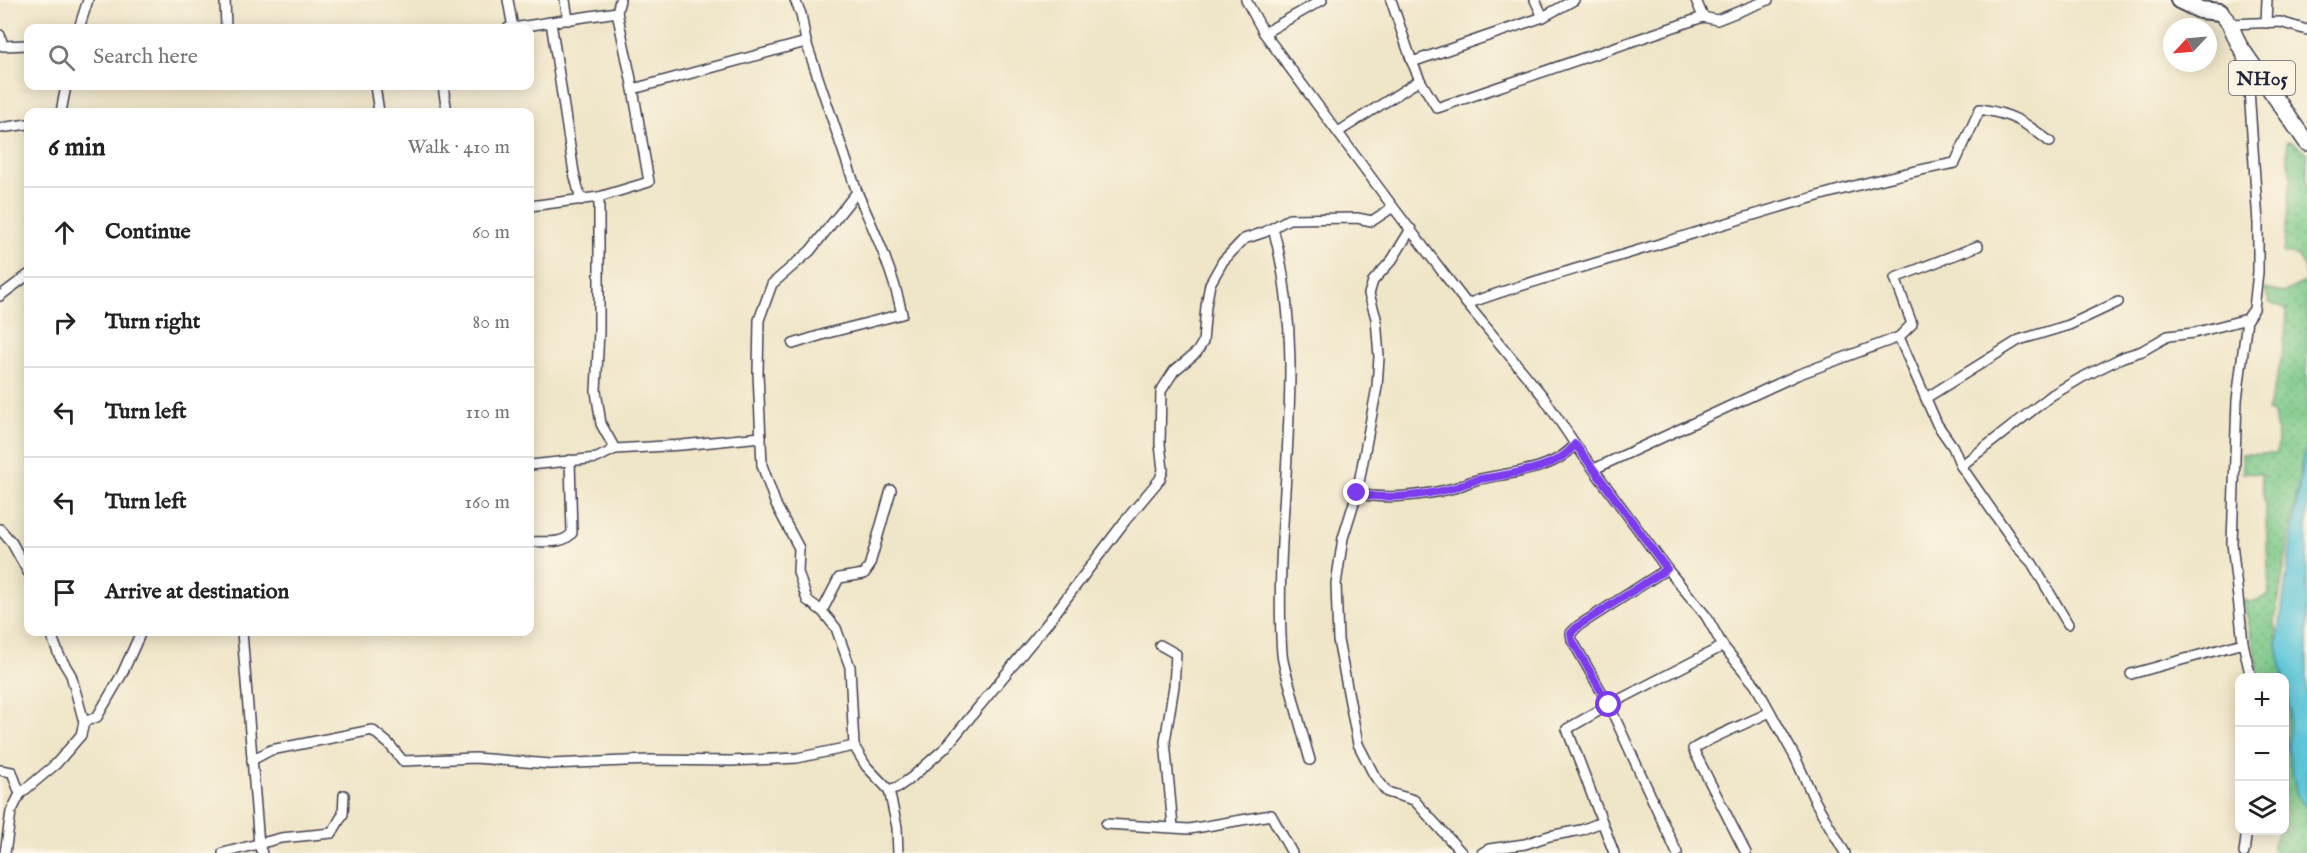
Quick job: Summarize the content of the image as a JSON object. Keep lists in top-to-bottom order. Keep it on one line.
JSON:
{"streets":{"main road":["NH05"]},"north":"bottom left","page":{"search":"Search here","heading":["6 min","Walk · 410 m"],"list":[["Continue","60 m"],["Turn right","80 m"],["Turn left","110 m"],["Turn left","160 m"],"Arrive at destination"],"map_buttons":["+","−"]}}
